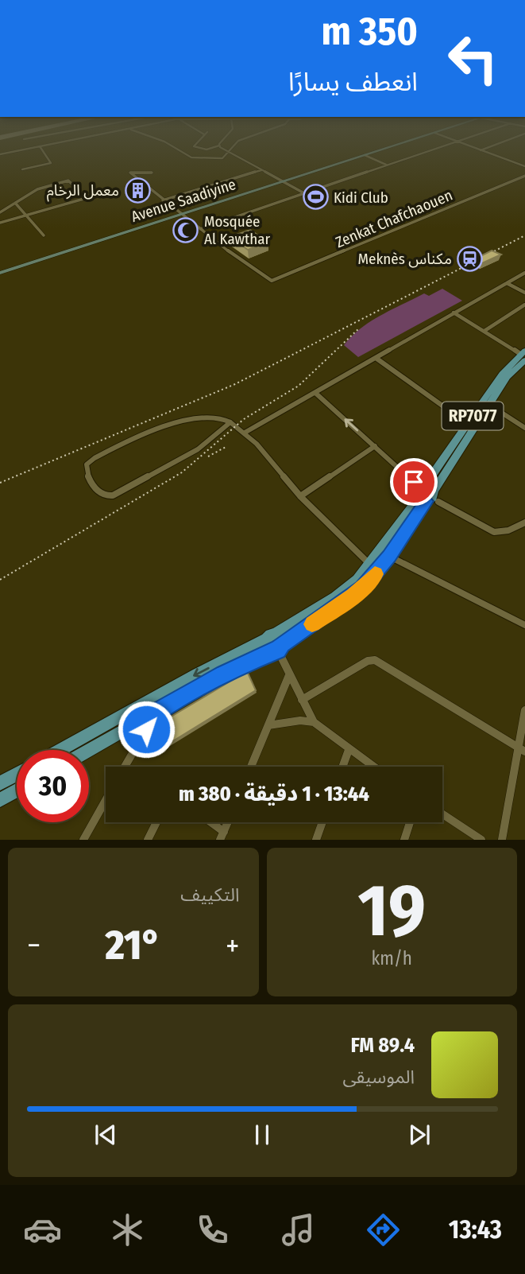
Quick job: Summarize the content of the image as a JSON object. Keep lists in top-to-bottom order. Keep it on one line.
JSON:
{"streets":{"main road":["Avenue Saadiyine","RP7077"],"street":["Zenkat Chafchaouen"]},"places":{"building":["معمل الرخام"],"sports":["Kidi Club"],"mosque":["Mosquée Al Kawthar"],"station":["Meknès مكناس"]},"page":{"turn":["350 m","انعطف يسارًا"],"limit":"30","trip":"13:44 · 1 دقيقة · 380 m","tile":[["19","km/h"],"التكييف"],"heat":["−","21°","+"],"song":["89.4 FM","الموسيقى"],"tabs":"13:43"}}
